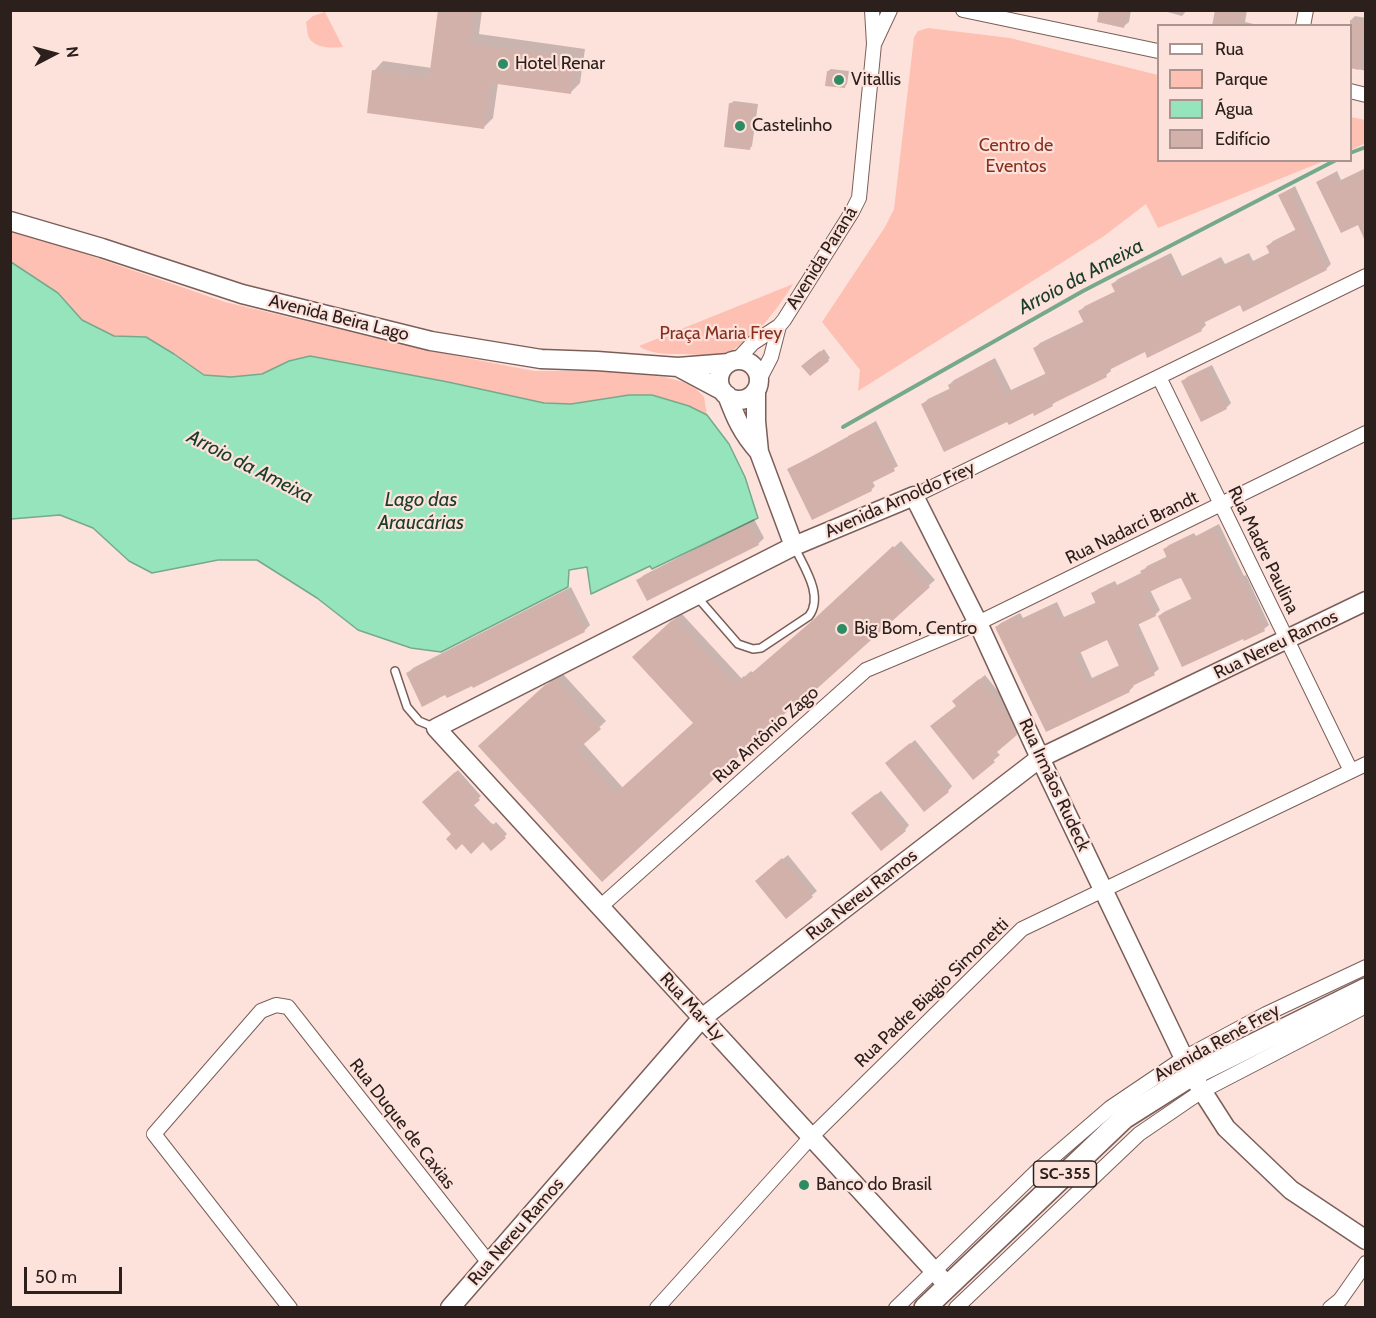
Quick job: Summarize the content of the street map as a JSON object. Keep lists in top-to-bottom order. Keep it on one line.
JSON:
{"streets":{"main road":["Avenida René Frey","SC-355"],"street":["Avenida Paraná","Avenida Beira Lago","Avenida Arnoldo Frey","Rua Nadarci Brandt","Rua Madre Paulina","Rua Nereu Ramos","Rua Antônio Zago","Rua Irmãos Rudeck","Rua Padre Biagio Simonetti","Rua Mar-Ly","Rua Duque de Caxias"]},"crossings":[["Avenida Paraná","Avenida Beira Lago"],["Avenida Paraná","Avenida Arnoldo Frey"],["Avenida Arnoldo Frey","Rua Madre Paulina"],["Avenida Arnoldo Frey","Rua Irmãos Rudeck"],["Avenida Arnoldo Frey","Rua Mar-Ly"],["Rua Nadarci Brandt","Rua Madre Paulina"],["Rua Nadarci Brandt","Rua Antônio Zago"],["Rua Nadarci Brandt","Rua Irmãos Rudeck"],["Rua Madre Paulina","Rua Nereu Ramos"],["Rua Madre Paulina","Rua Padre Biagio Simonetti"],["Rua Nereu Ramos","Rua Irmãos Rudeck"],["Rua Nereu Ramos","Rua Mar-Ly"],["Rua Nereu Ramos","Rua Duque de Caxias"],["Rua Antônio Zago","Rua Irmãos Rudeck"],["Rua Antônio Zago","Rua Mar-Ly"],["Rua Irmãos Rudeck","Rua Padre Biagio Simonetti"],["Rua Irmãos Rudeck","Avenida René Frey"],["Rua Padre Biagio Simonetti","Rua Mar-Ly"],["Rua Mar-Ly","Avenida René Frey"]],"water":["Arroio da Ameixa","Lago das Araucárias"],"parks":["Centro de Eventos","Praça Maria Frey"],"places":["Hotel Renar","Vitallis","Castelinho","Big Bom, Centro","Banco do Brasil"],"legend":["Rua","Parque","Água","Edifício"],"scale_bar":"50 m","north":"right"}
